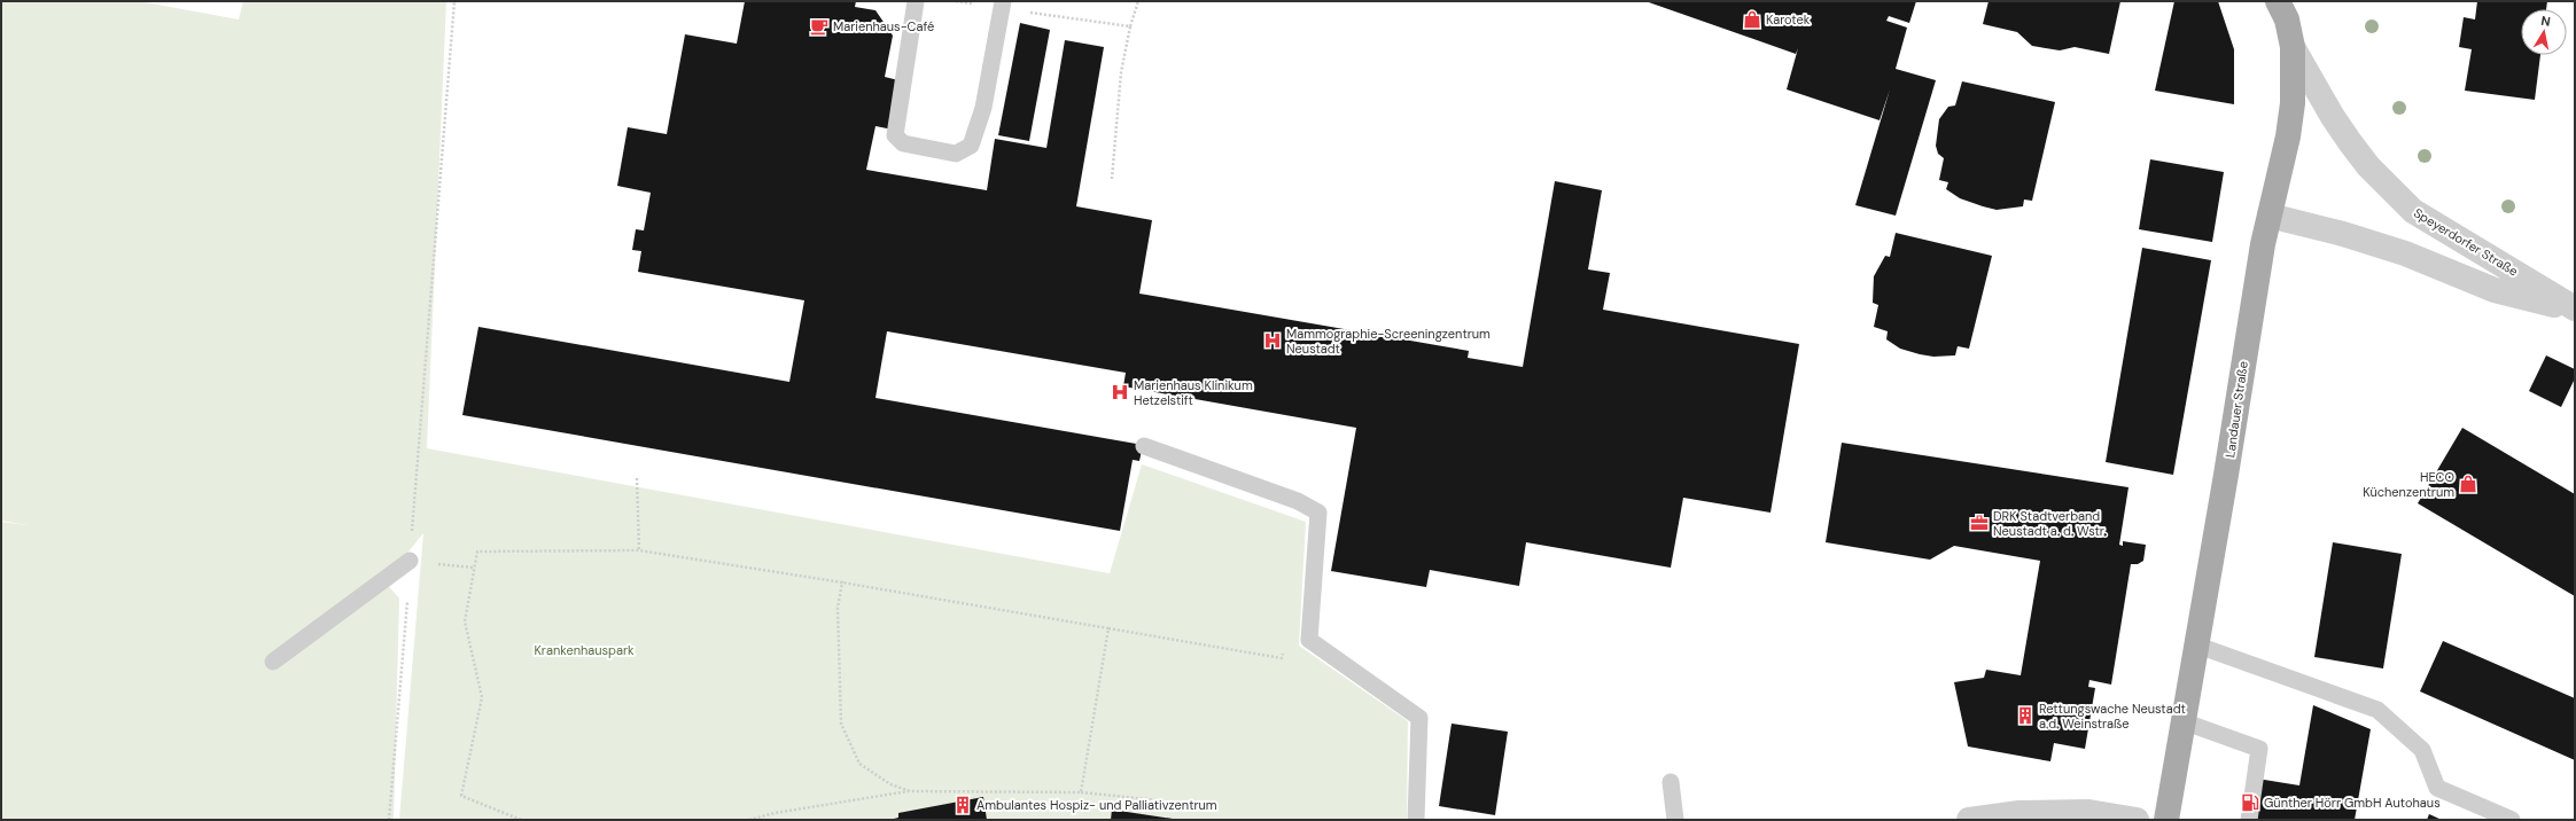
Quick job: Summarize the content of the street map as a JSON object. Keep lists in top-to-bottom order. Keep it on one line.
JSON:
{"streets":{"main road":["Landauer Straße"],"street":["Speyerdorfer Straße"]},"crossings":[["Speyerdorfer Straße","Landauer Straße"]],"parks":["Krankenhauspark"],"places":{"shop":["Karotek","HECO Küchenzentrum"],"cafe":["Marienhaus-Café"],"hospital":["Mammographie-Screeningzentrum Neustadt","Marienhaus Klinikum Hetzelstift"],"office":["DRK Stadtverband Neustadt a. d. Wstr."],"building":["Rettungswache Neustadt a.d. Weinstraße","Ambulantes Hospiz- und Palliativzentrum"],"fuel station":["Günther Hörr GmbH Autohaus"]},"north":"top"}
